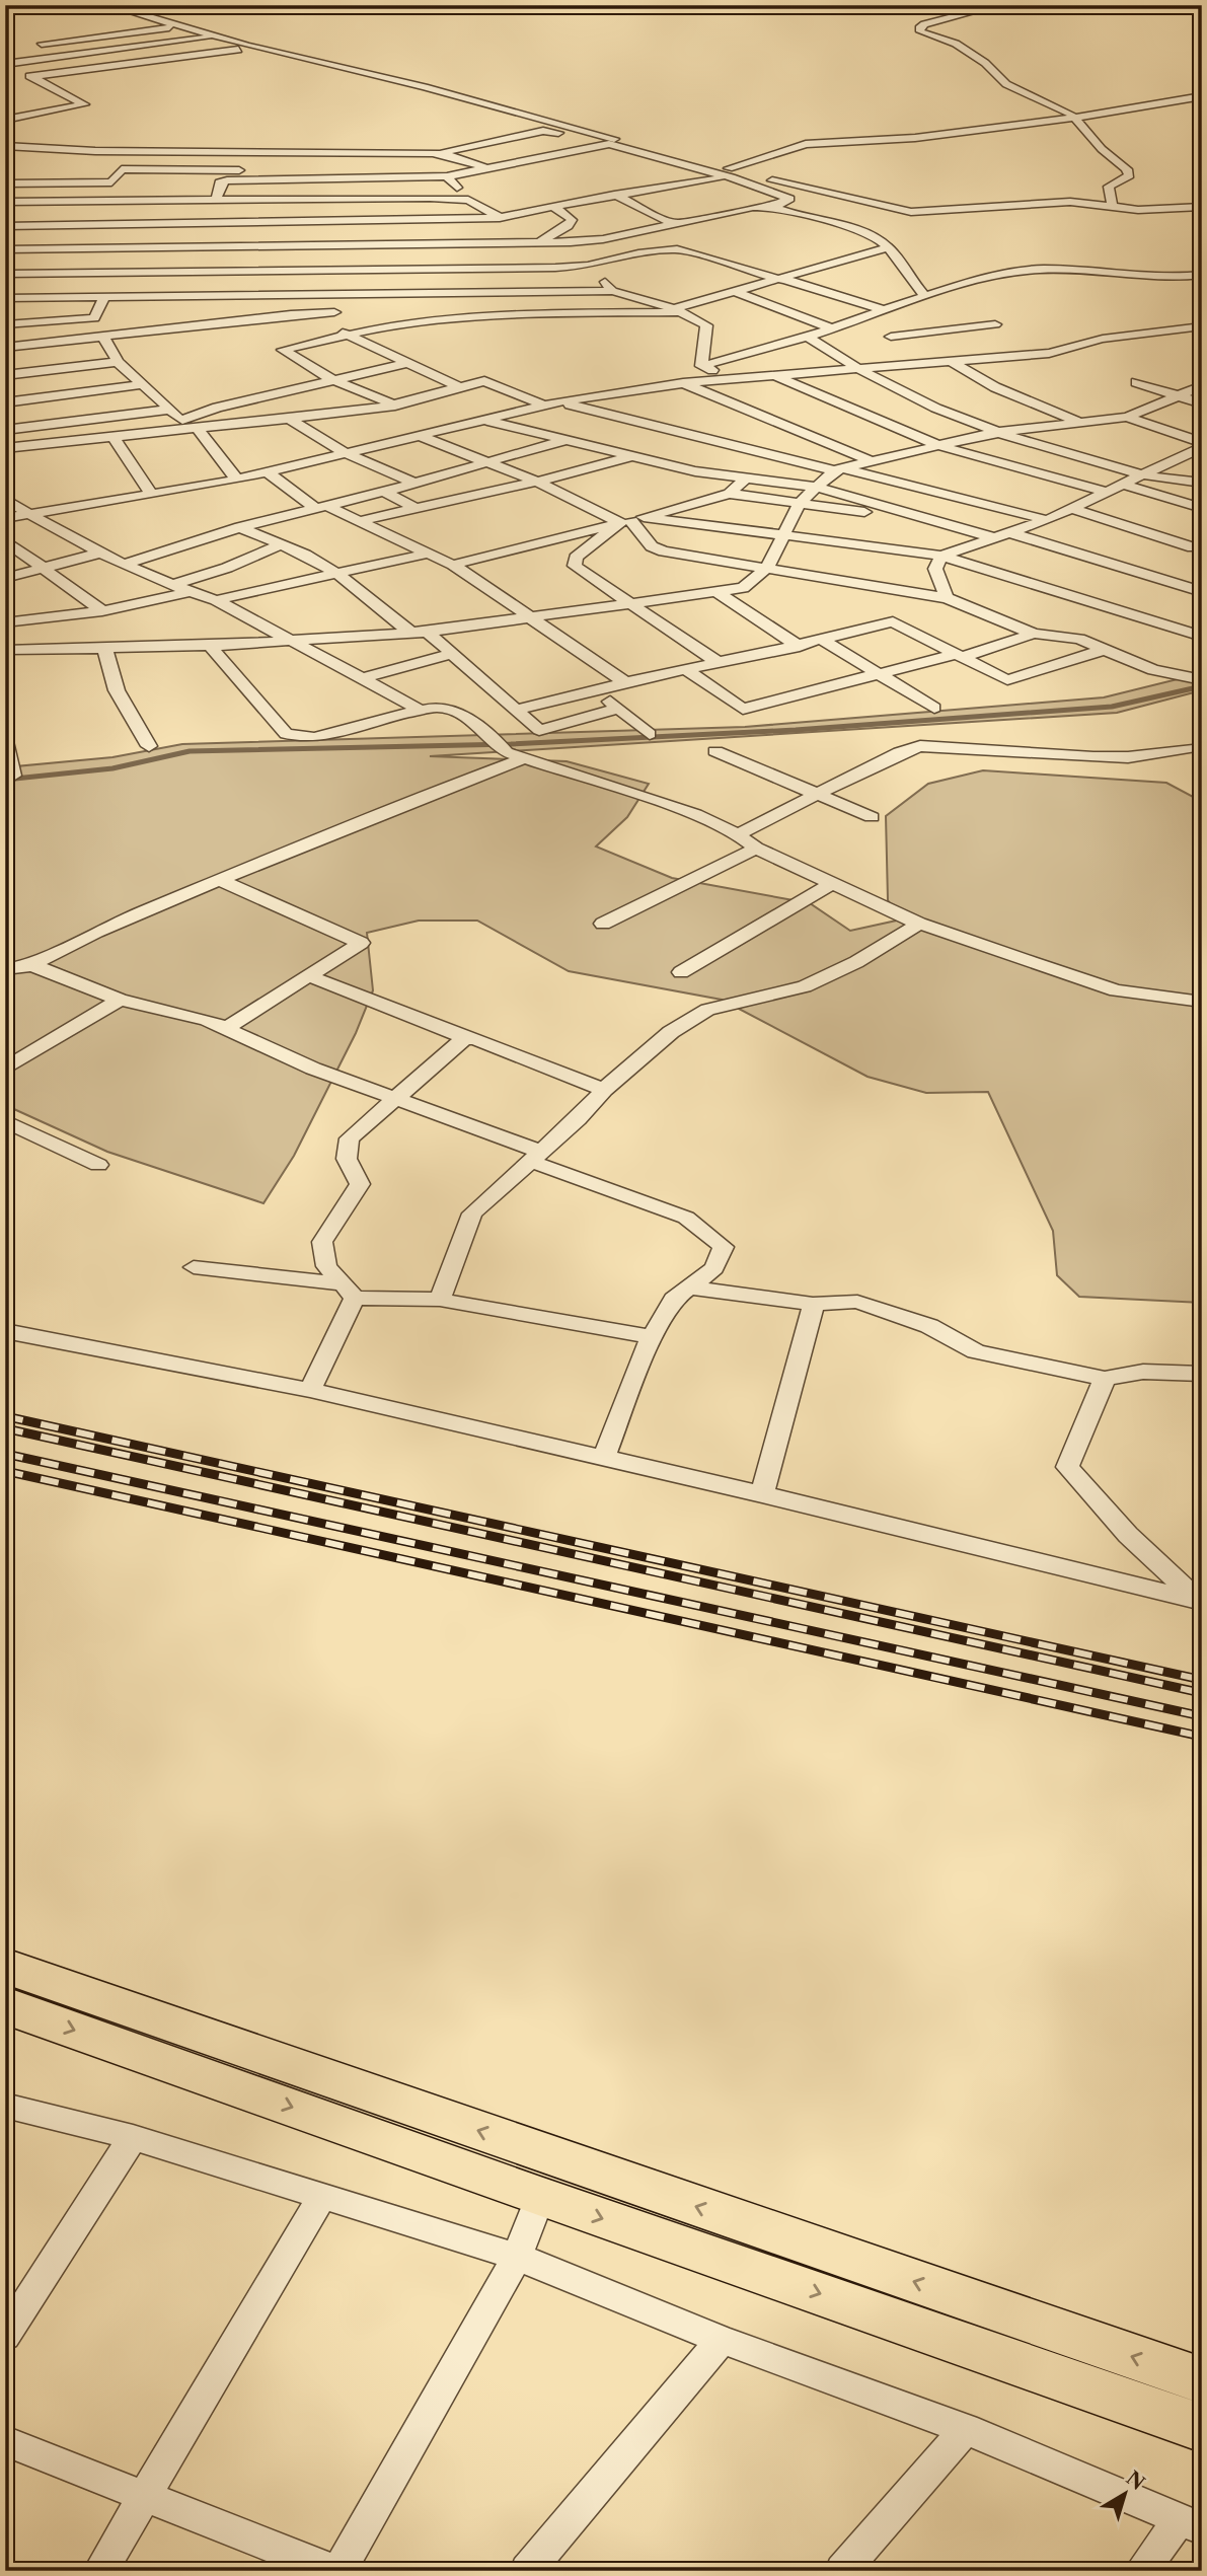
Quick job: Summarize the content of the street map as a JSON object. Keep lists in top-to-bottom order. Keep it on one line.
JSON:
{"north":"top right"}
